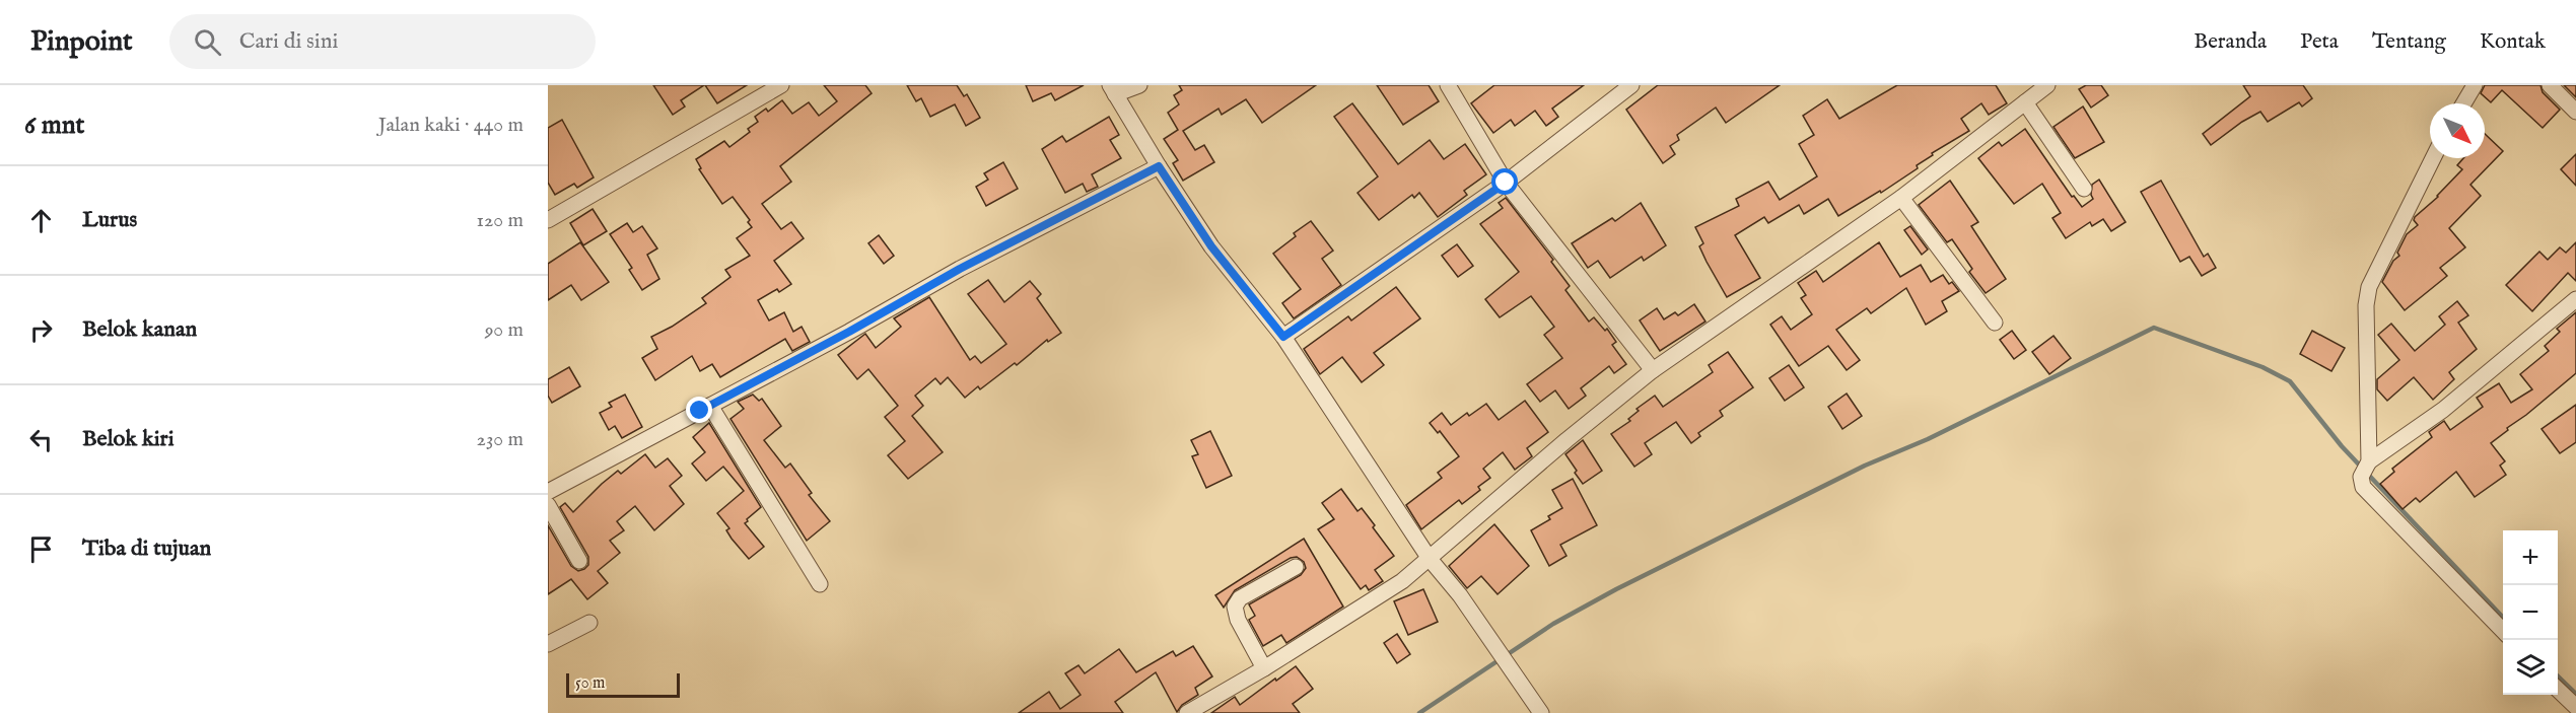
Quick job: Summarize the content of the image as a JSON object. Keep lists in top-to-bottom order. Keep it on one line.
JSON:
{"scale_bar":"50 m","north":"bottom right","page":{"header":"Pinpoint","search":"Cari di sini","nav":["Beranda","Peta","Tentang","Kontak"],"heading":["6 mnt","Jalan kaki · 440 m"],"list":[["Lurus","120 m"],["Belok kanan","90 m"],["Belok kiri","230 m"],"Tiba di tujuan"],"map_buttons":["+","−"],"scale":"50 m"}}
